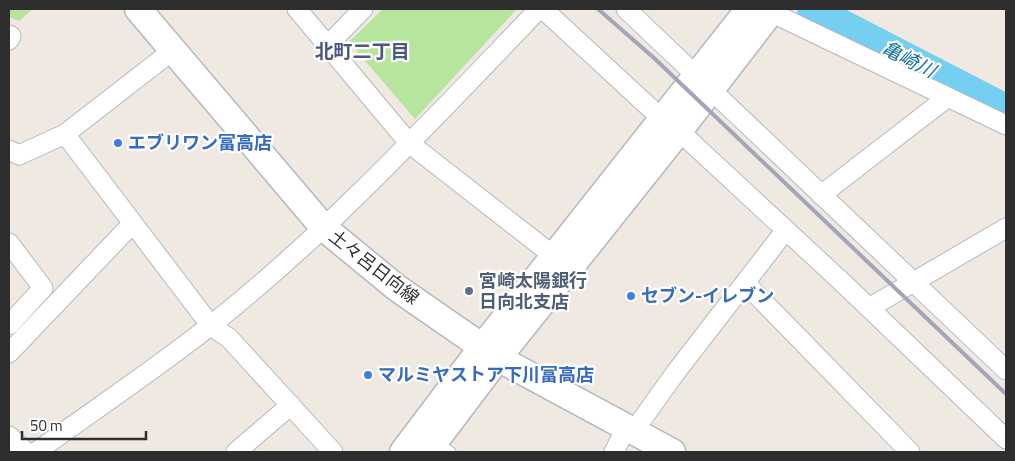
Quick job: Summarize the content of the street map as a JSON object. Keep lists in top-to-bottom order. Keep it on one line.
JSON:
{"streets":{"main road":["土々呂日向線"]},"districts":["北町二丁目"],"water":["亀崎川"],"places":["エブリワン富高店","宮崎太陽銀行 日向北支店","セブン-イレブン","マルミヤストア下川富高店"],"scale_bar":"50 m"}
